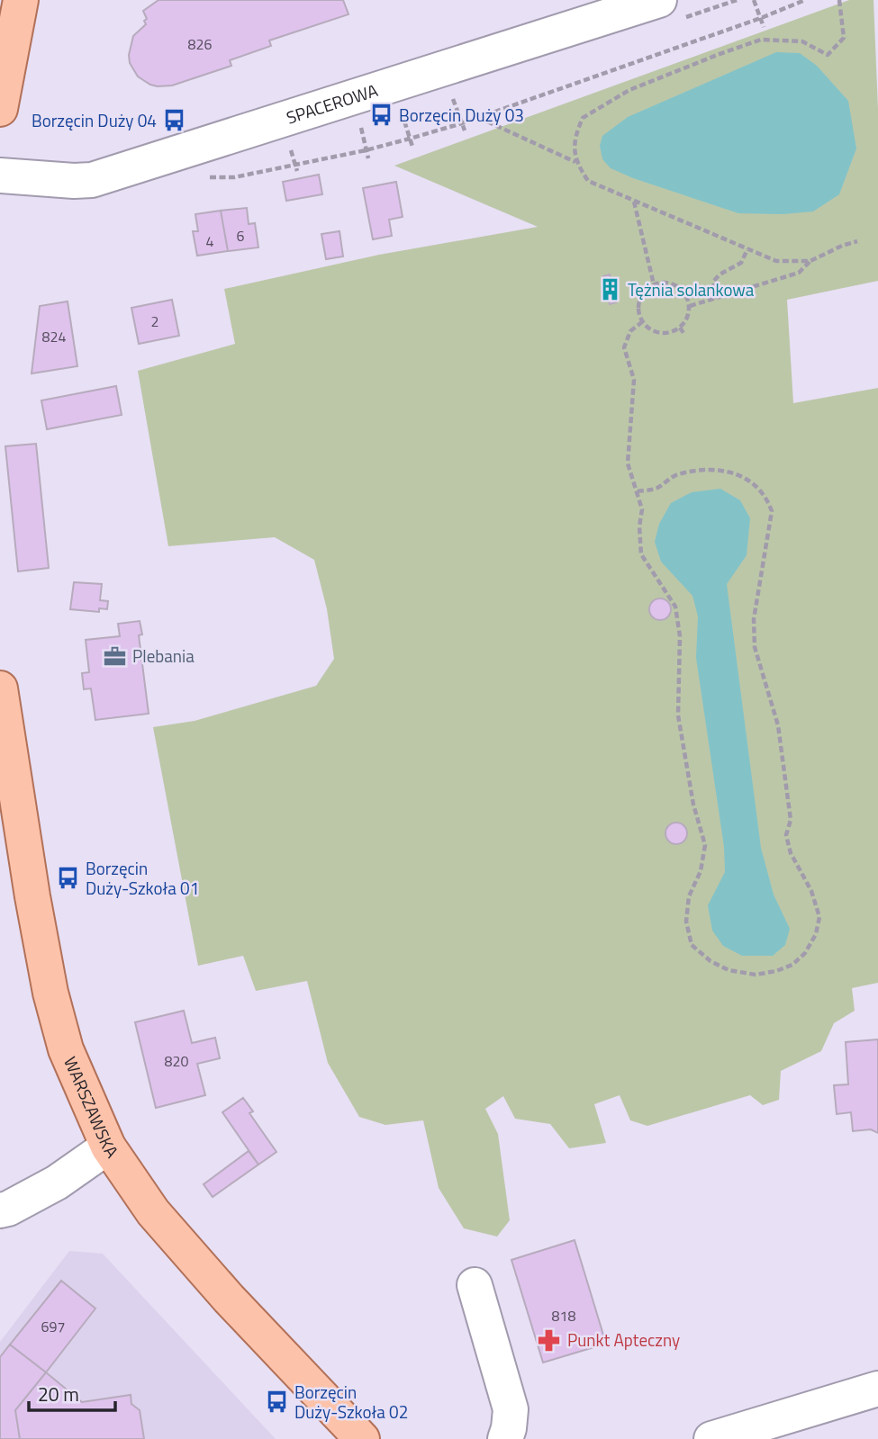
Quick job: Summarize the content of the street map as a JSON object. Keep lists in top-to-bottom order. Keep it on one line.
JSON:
{"streets":{"main road":["WARSZAWSKA"],"street":["SPACEROWA"]},"places":{"bus stop":["Borzęcin Duży 03","Borzęcin Duży 04","Borzęcin Duży-Szkoła 01","Borzęcin Duży-Szkoła 02"],"building":["Tężnia solankowa"],"office":["Plebania"],"pharmacy":["Punkt Apteczny"]},"house_numbers":["826","6","4","2","824","820","818","697"],"scale_bar":"20 m"}
